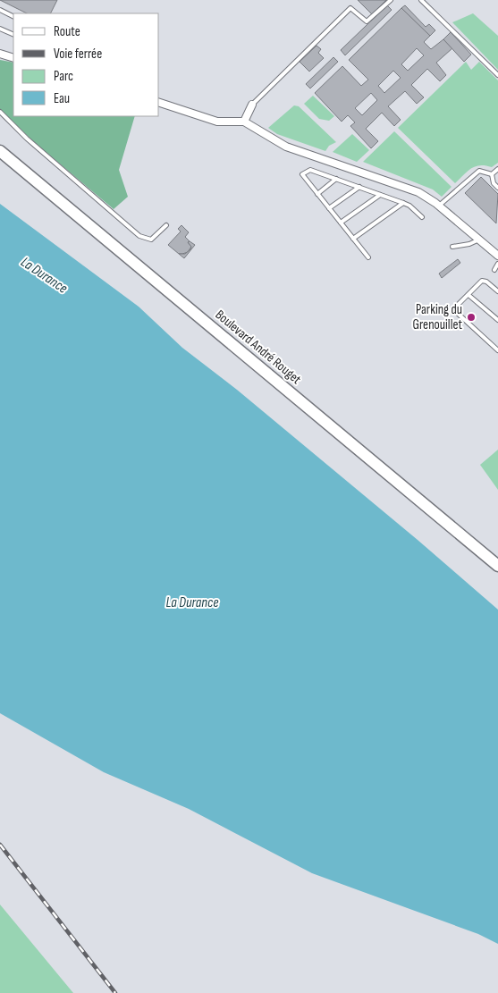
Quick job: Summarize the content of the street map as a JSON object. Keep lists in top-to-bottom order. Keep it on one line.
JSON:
{"streets":{"main road":["Boulevard André Rouget"]},"water":["La Durance"],"places":["Parking du Grenouillet"],"legend":["Route","Voie ferrée","Parc","Eau"]}
